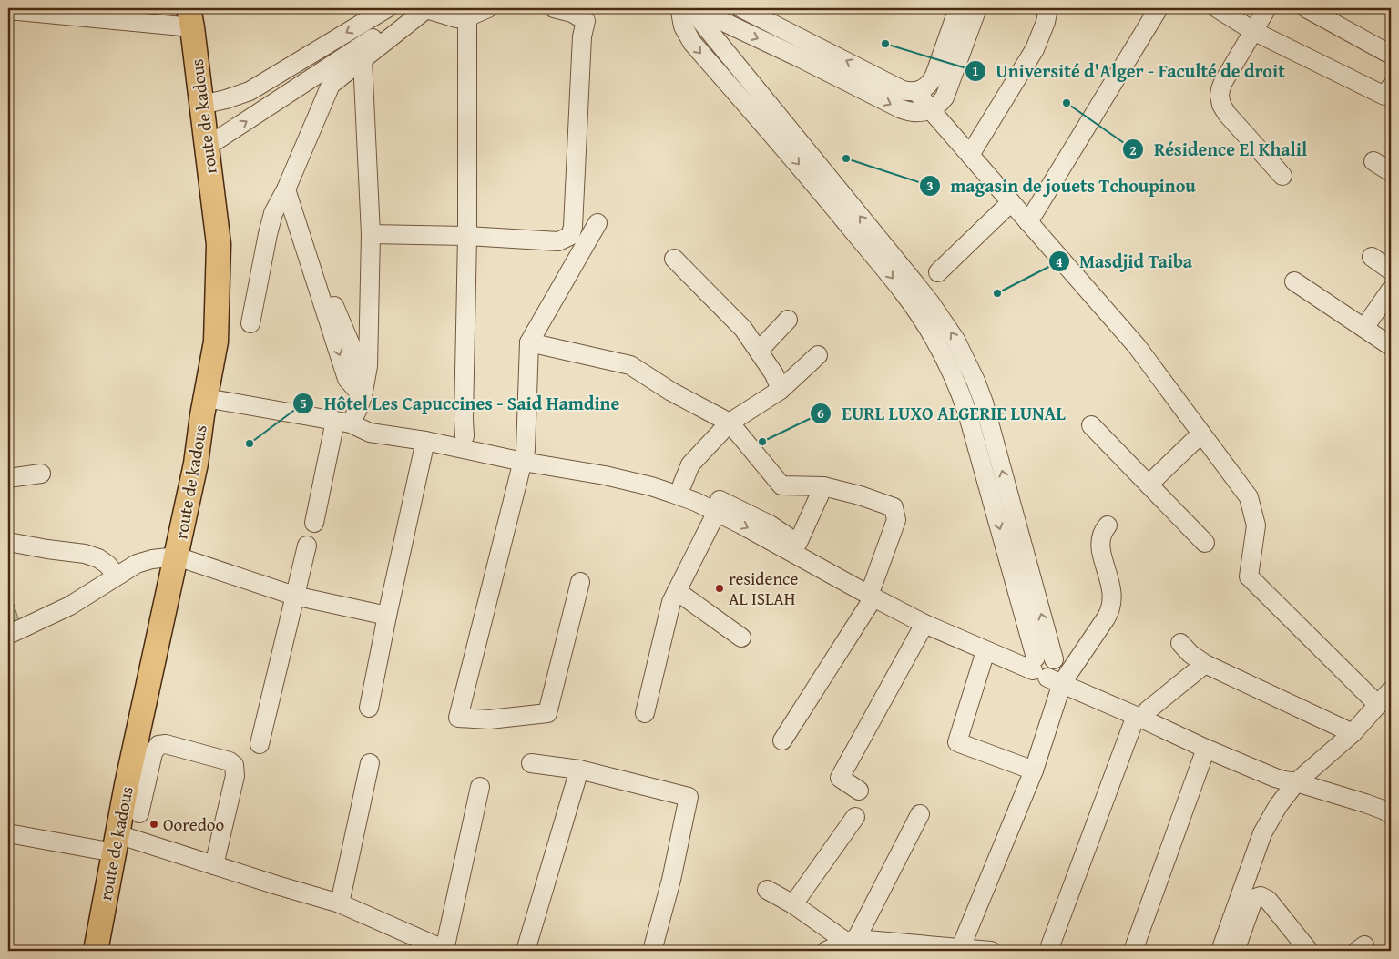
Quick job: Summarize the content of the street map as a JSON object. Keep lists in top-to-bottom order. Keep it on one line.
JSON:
{"streets":{"main road":["route de kadous"]},"places":["Université d'Alger - Faculté de droit","Résidence El Khalil","magasin de jouets Tchoupinou","Masdjid Taiba","EURL LUXO ALGERIE LUNAL","Hôtel Les Capuccines - Said Hamdine","residence AL ISLAH","Ooredoo"]}
